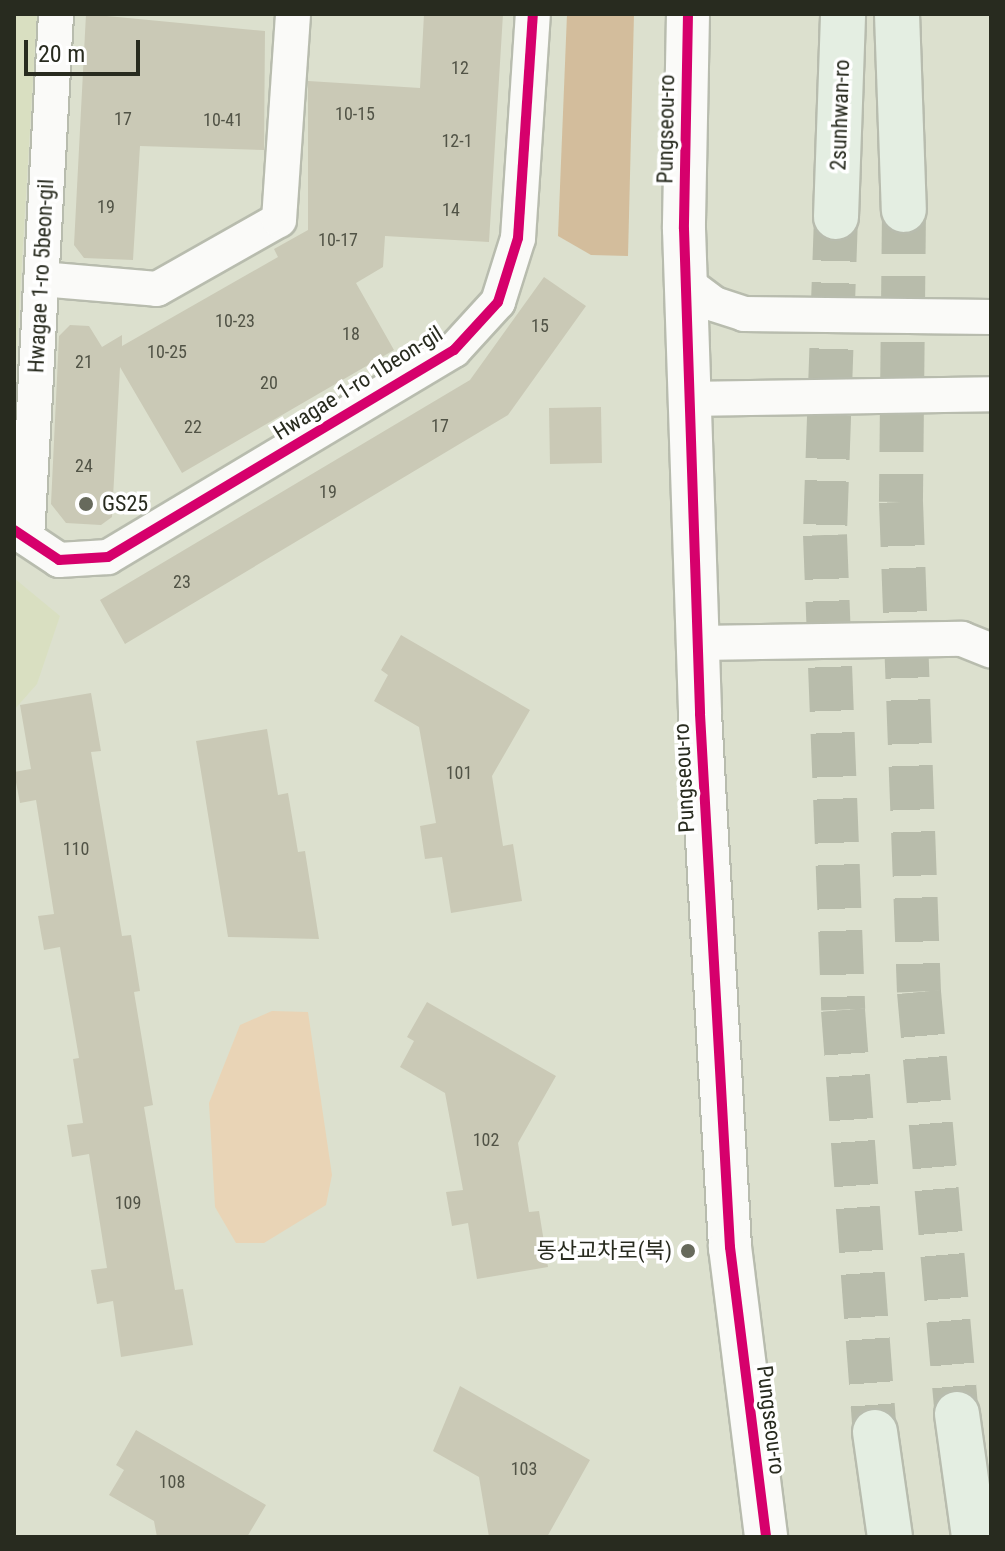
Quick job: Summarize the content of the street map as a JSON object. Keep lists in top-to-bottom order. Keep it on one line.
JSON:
{"streets":{"highway":["2sunhwan-ro"],"street":["Pungseou-ro","Hwagae 1-ro 5beon-gil","Hwagae 1-ro 1beon-gil"]},"crossings":[["Hwagae 1-ro 5beon-gil","Hwagae 1-ro 1beon-gil"]],"places":["GS25","동산교차로(북)"],"house_numbers":["12","10-15","17","10-41","12-1","19","14","10-17","10-23","15","18","10-25","21","20","17","22","24","19","23","101","110","102","109","103","108"],"scale_bar":"20 m"}
